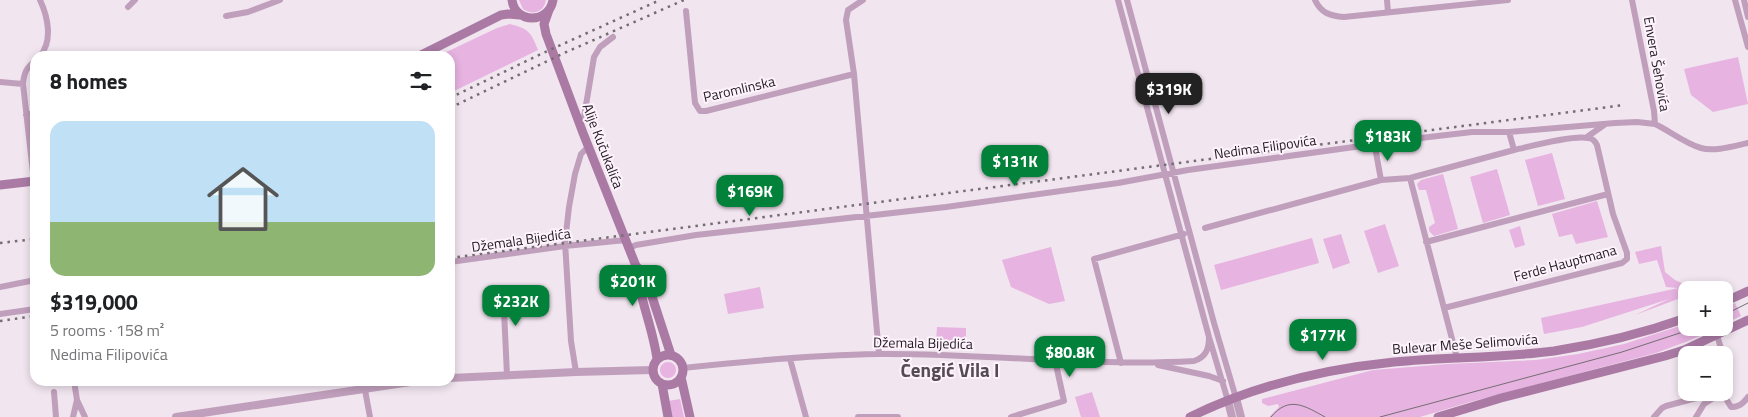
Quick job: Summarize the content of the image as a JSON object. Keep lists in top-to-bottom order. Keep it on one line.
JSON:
{"streets":{"main road":["Alije Kučukalića","Bulevar Meše Selimovića"],"street":["Envera Šehovića","Paromlinska","Nedima Filipovića","Džemala Bijedića","Ferde Hauptmana"]},"crossings":[["Envera Šehovića","Nedima Filipovića"],["Alije Kučukalića","Džemala Bijedića"],["Nedima Filipovića","Džemala Bijedića"]],"districts":["Čengić Vila I"],"page":{"heading":"8 homes","price":["$319K","$183K","$131K","$169K","$201K","$232K","$177K","$80.8K"],"list":[{"name":"$319,000","note":"5 rooms · 158 m² · Nedima Filipovića"}],"map_buttons":["+","−"]}}
